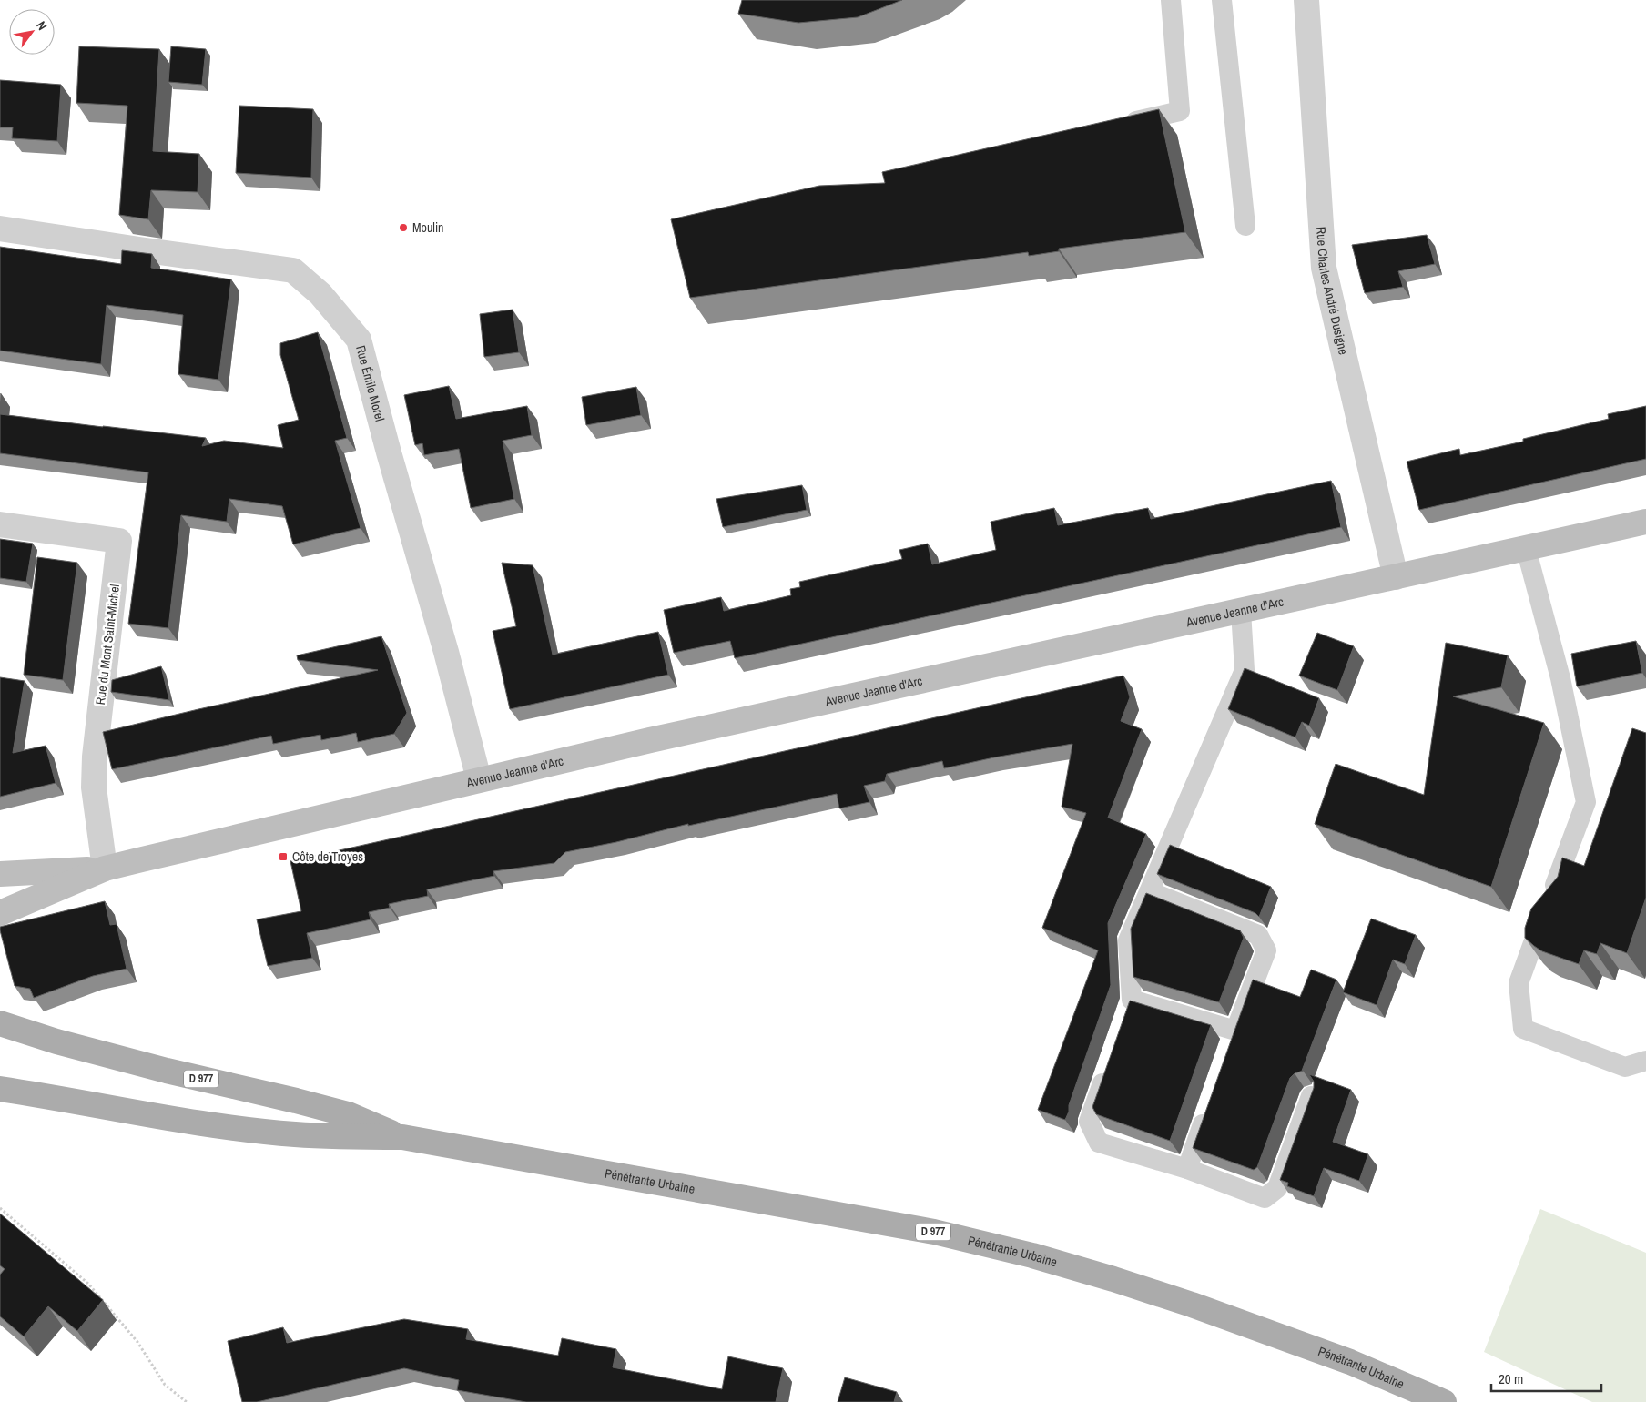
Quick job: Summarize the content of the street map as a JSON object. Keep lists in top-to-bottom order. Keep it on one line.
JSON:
{"streets":{"main road":["Avenue Jeanne d'Arc","D 977","Pénétrante Urbaine"],"street":["Rue Charles André Dusigne","Rue Émile Morel","Rue du Mont Saint-Michel"]},"crossings":[["Rue Charles André Dusigne","Avenue Jeanne d'Arc"],["Rue Émile Morel","Avenue Jeanne d'Arc"],["Avenue Jeanne d'Arc","Rue du Mont Saint-Michel"],["D 977","Pénétrante Urbaine"]],"places":{"other":["Moulin"],"transit":["Côte de Troyes"]},"scale_bar":"20 m","north":"top right"}
